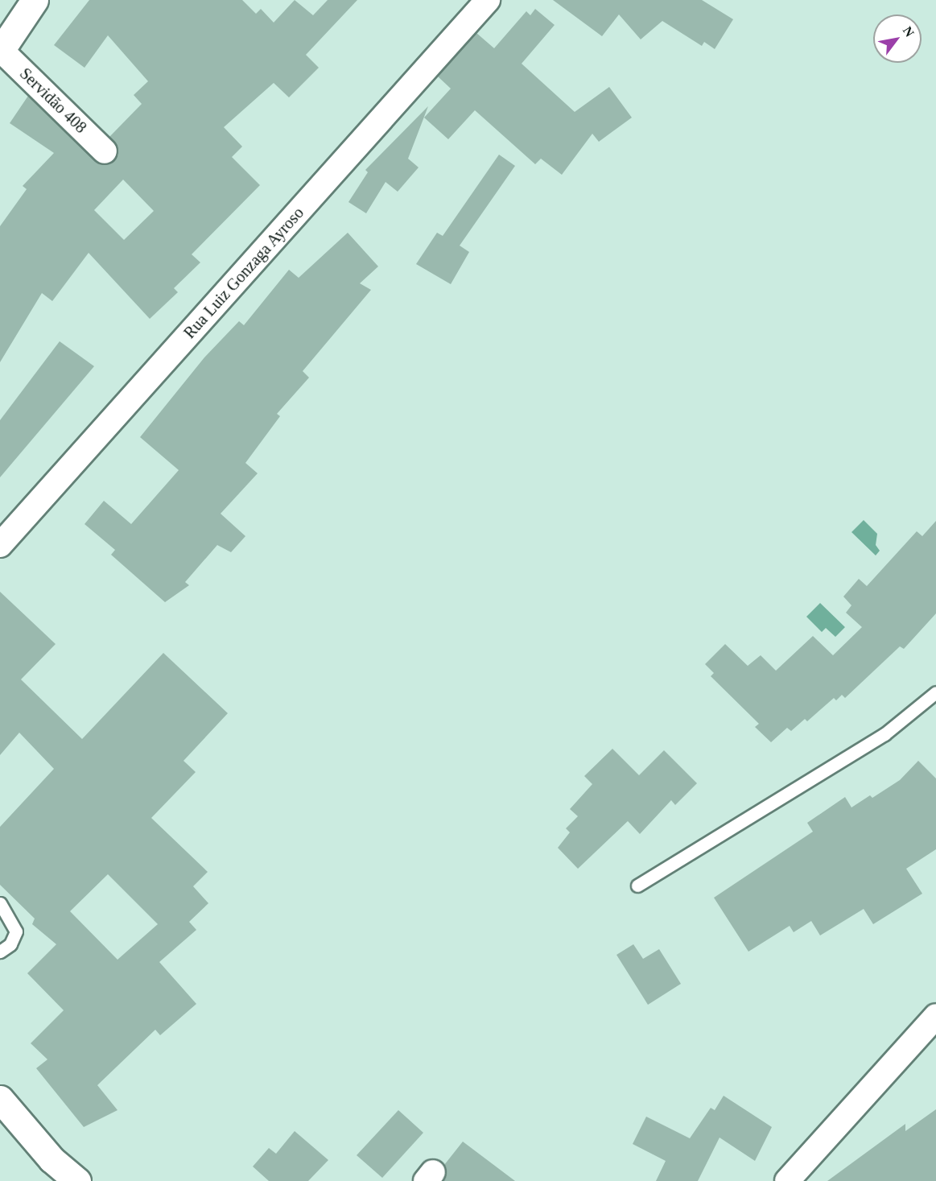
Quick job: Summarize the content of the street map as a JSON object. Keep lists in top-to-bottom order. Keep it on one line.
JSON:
{"streets":{"street":["Servidão 408","Rua Luiz Gonzaga Ayroso"]},"north":"top right"}
